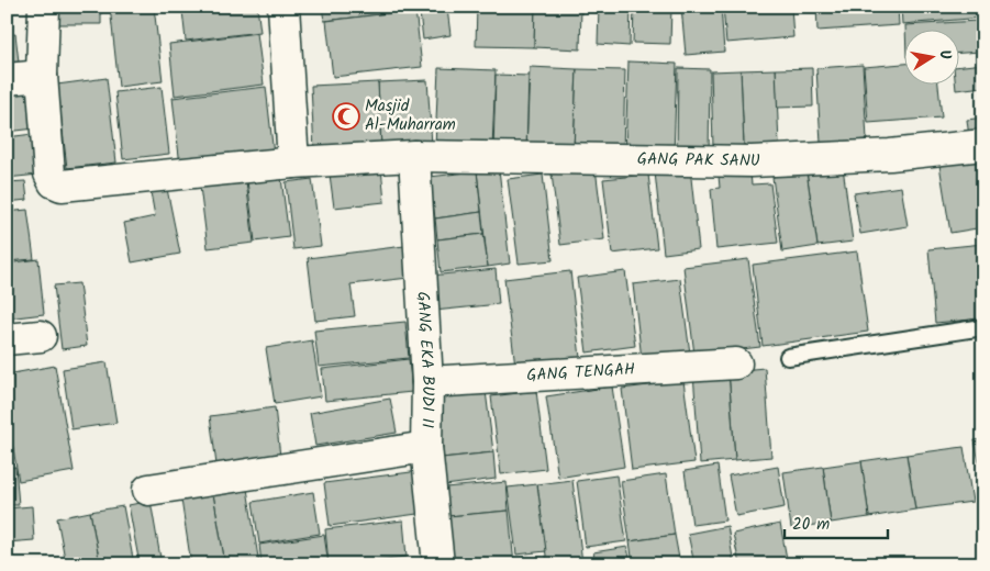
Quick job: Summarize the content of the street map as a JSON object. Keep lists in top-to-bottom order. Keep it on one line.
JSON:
{"streets":{"street":["GANG PAK SANU","GANG EKA BUDI II","GANG TENGAH"]},"crossings":[["GANG PAK SANU","GANG EKA BUDI II"],["GANG EKA BUDI II","GANG TENGAH"]],"places":{"mosque":["Masjid Al-Muharram"]},"scale_bar":"20 m","north":"right"}
